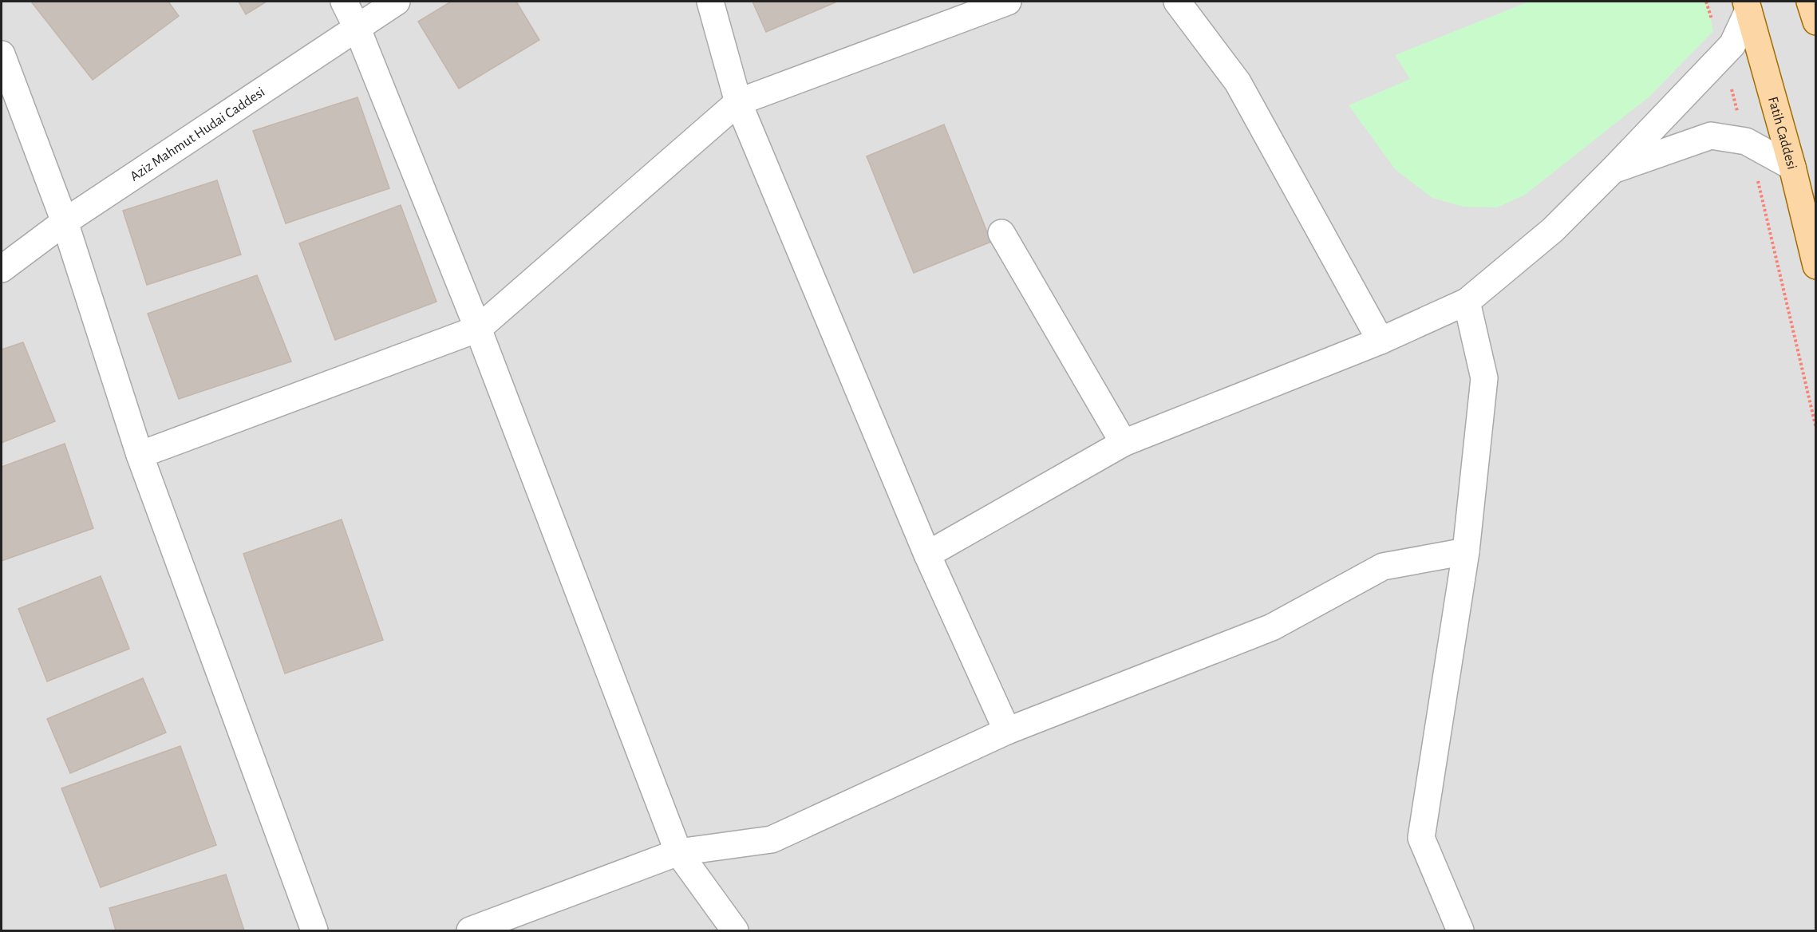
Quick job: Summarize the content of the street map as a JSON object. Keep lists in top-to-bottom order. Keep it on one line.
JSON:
{"streets":{"main road":["Fatih Caddesi"],"street":["Aziz Mahmut Hudai Caddesi"]}}
